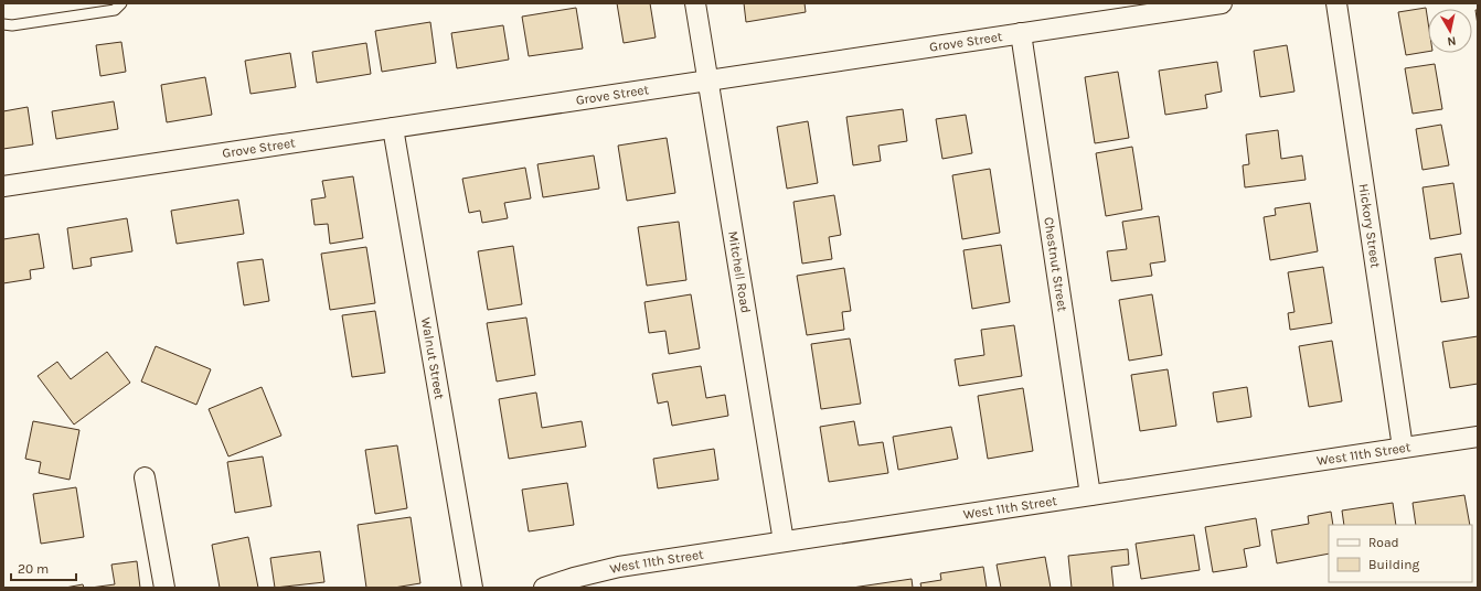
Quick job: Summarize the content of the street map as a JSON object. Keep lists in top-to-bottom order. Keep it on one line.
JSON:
{"streets":{"street":["Grove Street","Hickory Street","Chestnut Street","Mitchell Road","Walnut Street","West 11th Street"]},"crossings":[["Grove Street","Chestnut Street"],["Grove Street","Mitchell Road"],["Grove Street","Walnut Street"],["Hickory Street","West 11th Street"],["Chestnut Street","West 11th Street"],["Mitchell Road","West 11th Street"]],"legend":["Road","Building"],"scale_bar":"20 m","north":"bottom"}
